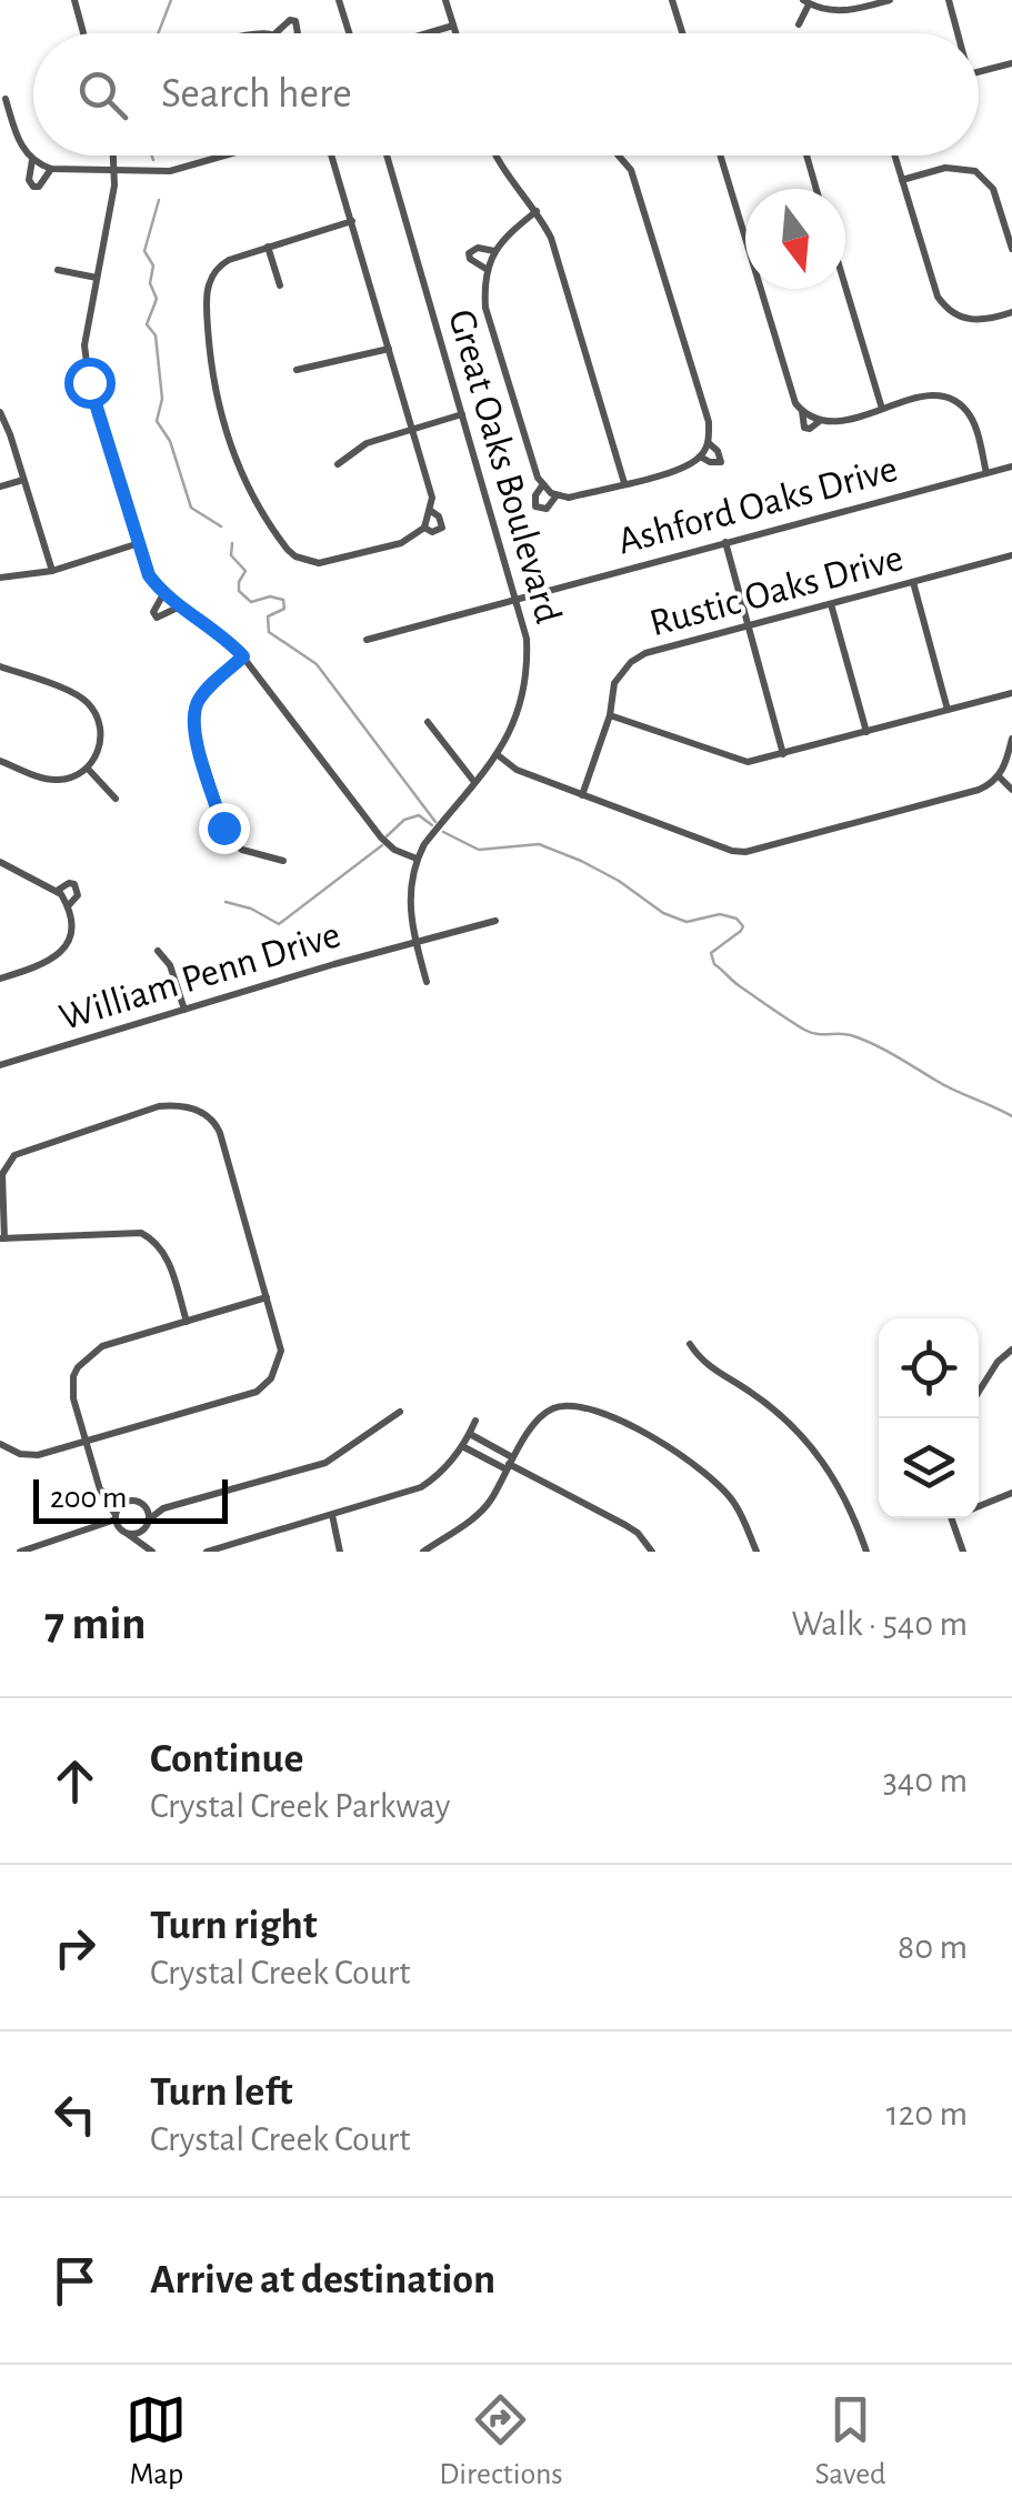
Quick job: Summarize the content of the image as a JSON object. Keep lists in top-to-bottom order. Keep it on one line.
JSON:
{"streets":{"street":["Great Oaks Boulevard","Ashford Oaks Drive","Rustic Oaks Drive","William Penn Drive"]},"crossings":[["Great Oaks Boulevard","Ashford Oaks Drive"]],"scale_bar":"200 m","north":"bottom","page":{"search":"Search here","scale":"200 m","heading":["7 min","Walk · 540 m"],"list":[["Continue","Crystal Creek Parkway","340 m"],["Turn right","Crystal Creek Court","80 m"],["Turn left","Crystal Creek Court","120 m"],"Arrive at destination"],"nav":["Map","Directions","Saved"]}}
